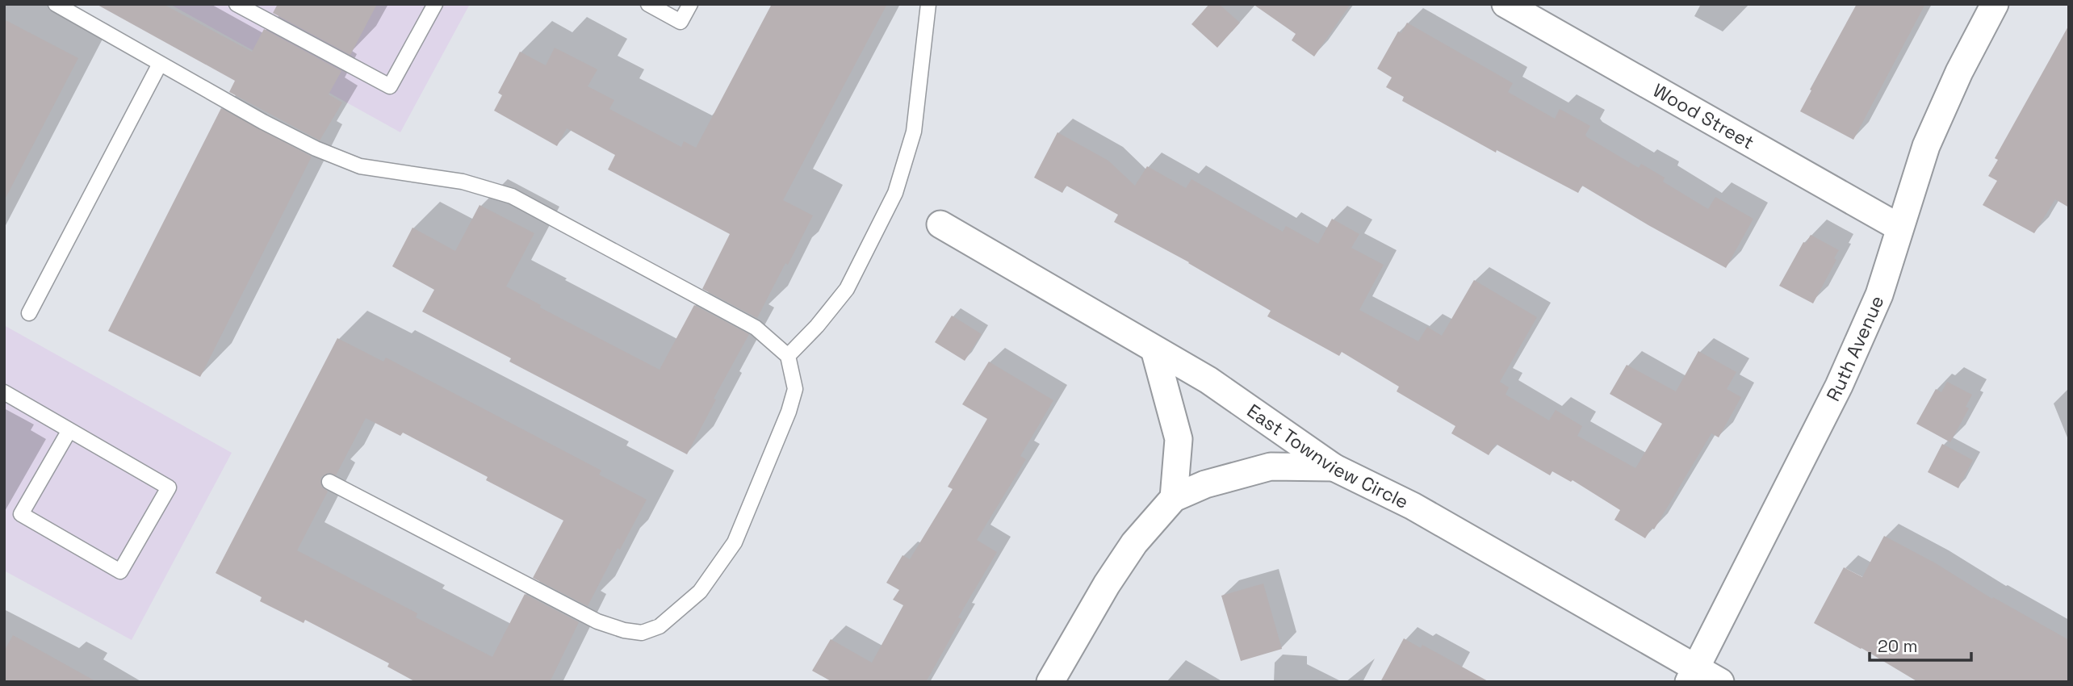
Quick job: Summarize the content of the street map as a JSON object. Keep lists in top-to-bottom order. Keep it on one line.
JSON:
{"streets":{"street":["Wood Street","Ruth Avenue","East Townview Circle"]},"crossings":[["Wood Street","Ruth Avenue"],["Ruth Avenue","East Townview Circle"]],"scale_bar":"20 m"}
